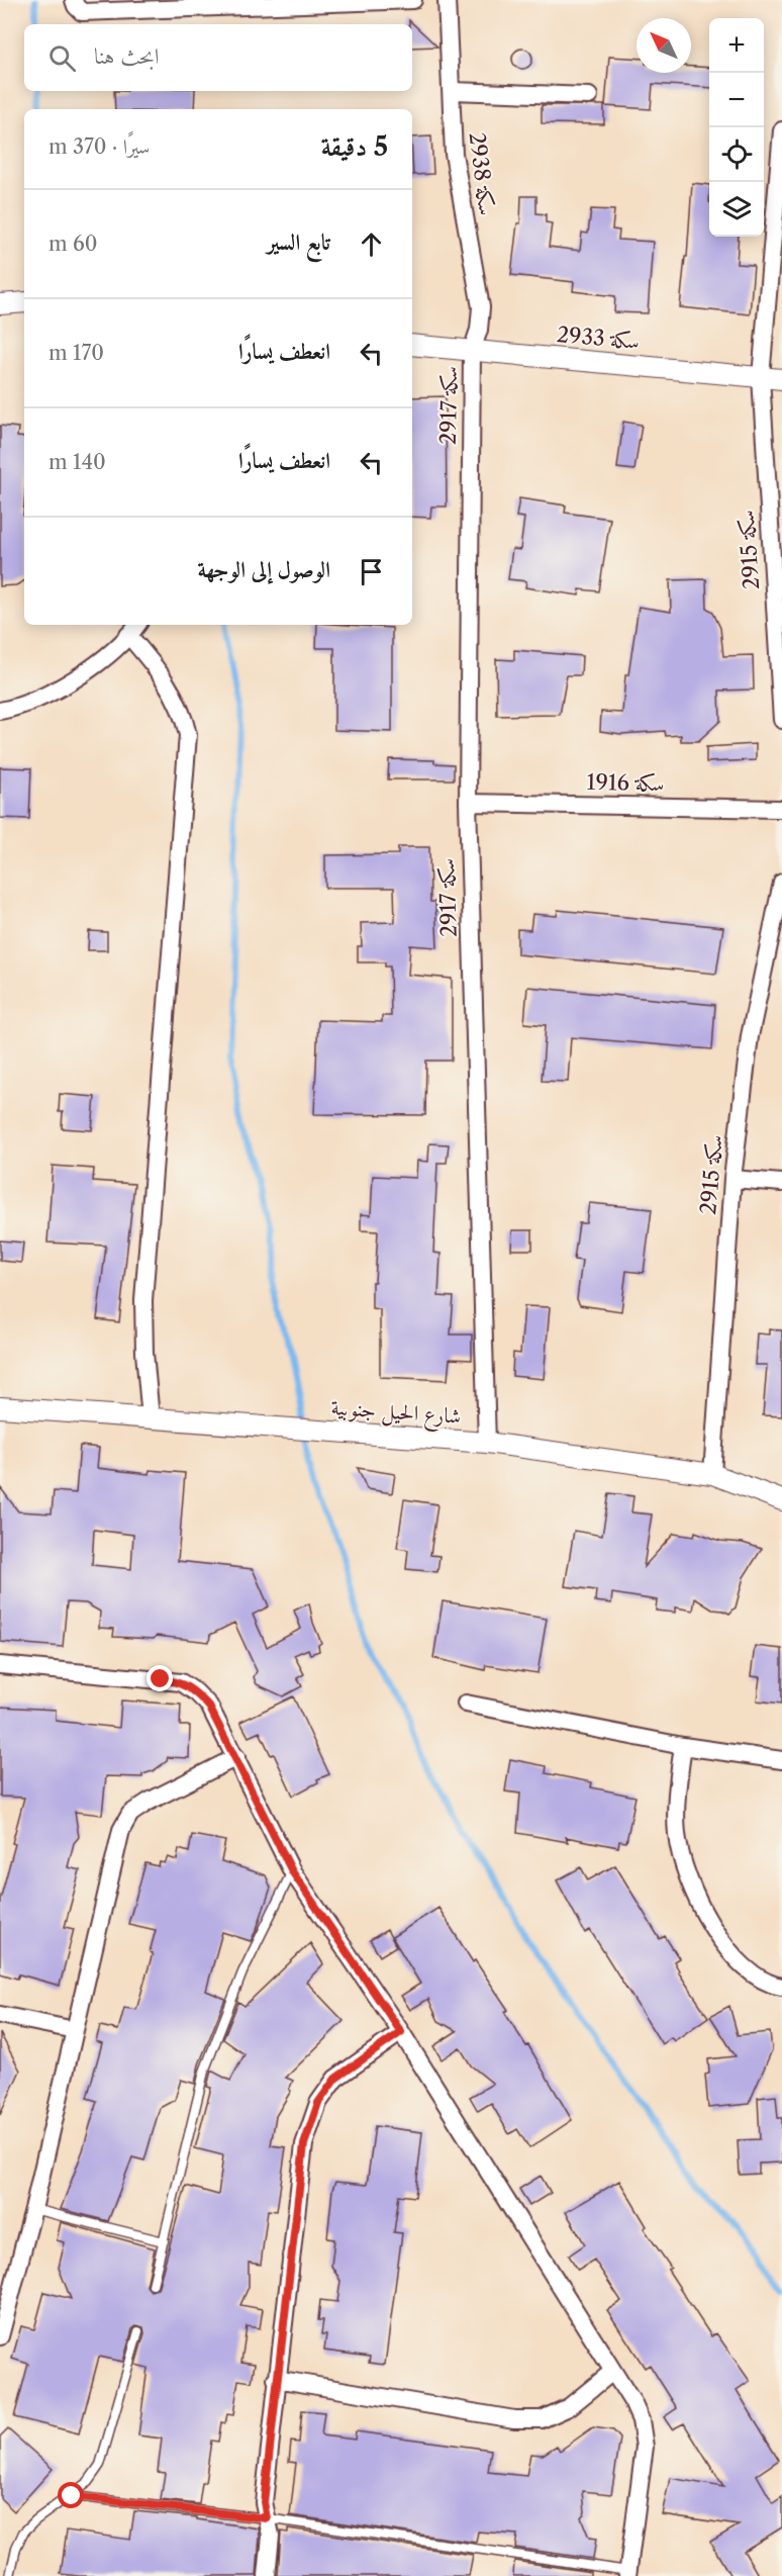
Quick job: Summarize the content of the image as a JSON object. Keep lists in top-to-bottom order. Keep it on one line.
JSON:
{"streets":{"street":["سكة 2938","سكة 2933","سكة 2917","سكة 2915","سكة 1916","شارع الحيل جنوبية"]},"crossings":[["سكة 2938","سكة 2933"],["سكة 2938","سكة 2917"],["سكة 2933","سكة 2917"],["سكة 2933","سكة 2915"],["سكة 2917","سكة 1916"],["سكة 2917","شارع الحيل جنوبية"],["سكة 2915","شارع الحيل جنوبية"]],"north":"top left","page":{"map_buttons":["+","−"],"search":"ابحث هنا","heading":["5 دقيقة","سيرًا · 370 m"],"list":[["تابع السير","60 m"],["انعطف يسارًا","170 m"],["انعطف يسارًا","140 m"],"الوصول إلى الوجهة"]}}
